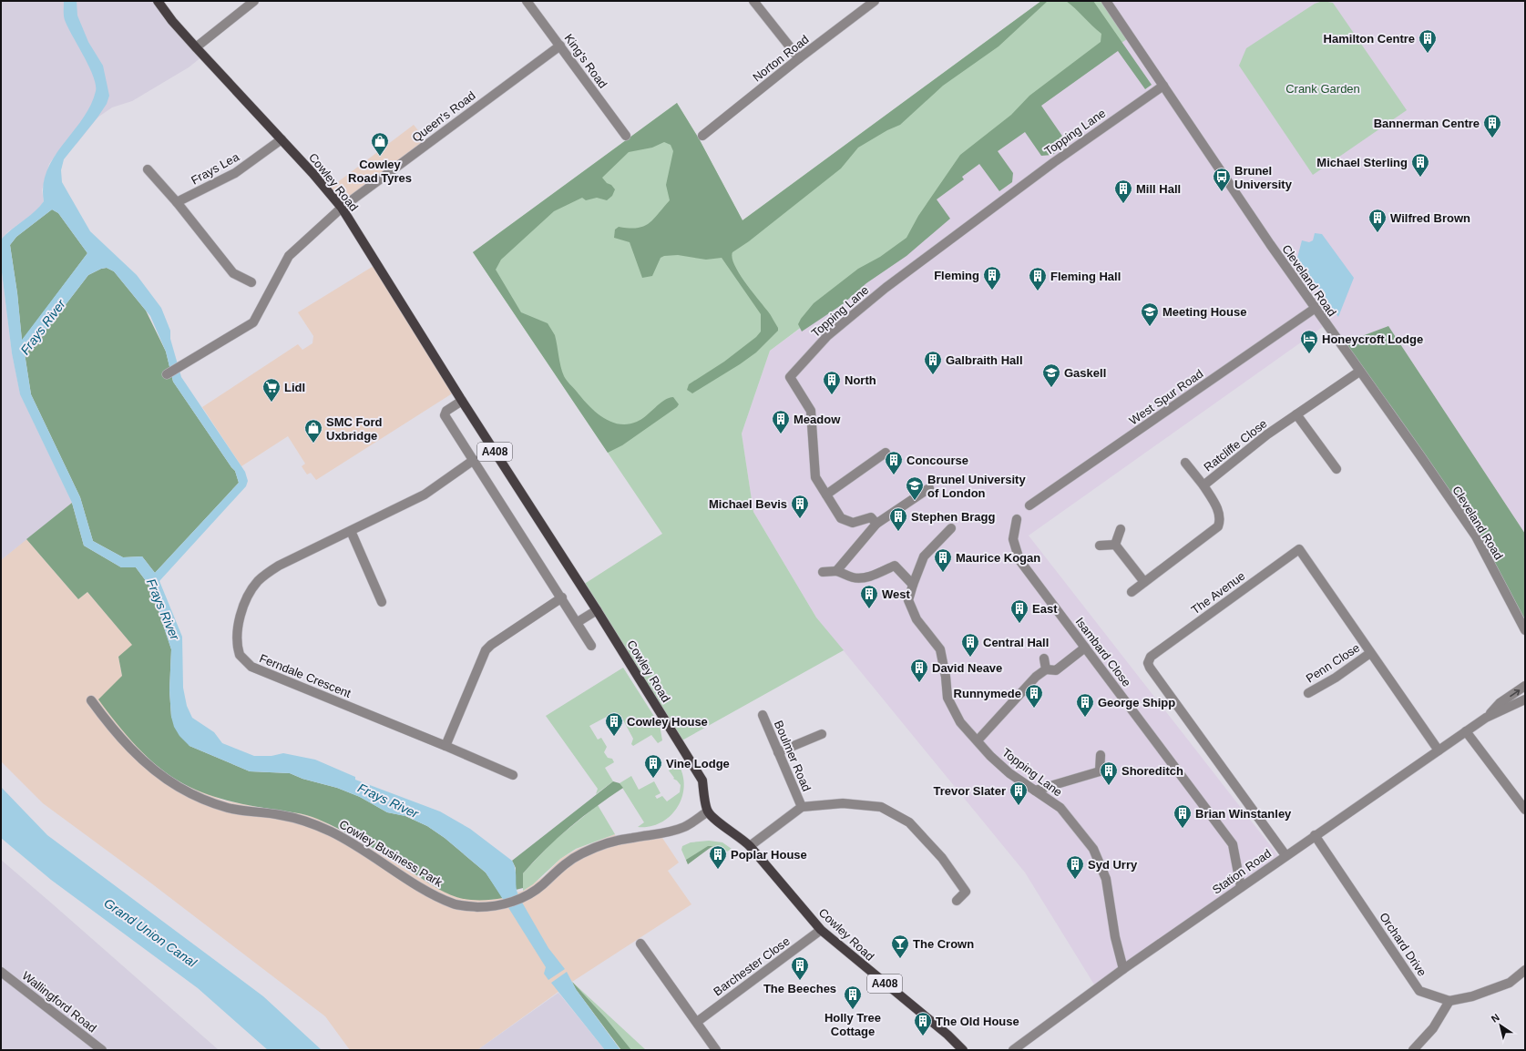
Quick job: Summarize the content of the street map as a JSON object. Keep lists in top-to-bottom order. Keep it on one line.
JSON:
{"streets":{"main road":["Cowley Road","A408"],"street":["Norton Road","King's Road","Queen's Road","Topping Lane","Frays Lea","Cleveland Road","West Spur Road","Ratcliffe Close","The Avenue","Isambard Close","Penn Close","Ferndale Crescent","Boulmer Road","Cowley Business Park","Station Road","Orchard Drive","Barchester Close","Wallingford Road"]},"crossings":[["King's Road","Queen's Road"],["Queen's Road","Cowley Road"],["Topping Lane","Cleveland Road"],["Topping Lane","Station Road"],["Frays Lea","Cowley Road"],["Cowley Road","Cowley Business Park"],["Cowley Road","Barchester Close"],["Cleveland Road","West Spur Road"],["Cleveland Road","Ratcliffe Close"],["The Avenue","Penn Close"],["The Avenue","Station Road"],["Isambard Close","Station Road"],["Station Road","Orchard Drive"]],"water":["Frays River","Grand Union Canal"],"parks":["Crank Garden"],"places":{"building":["Hamilton Centre","Bannerman Centre","Michael Sterling","Mill Hall","Wilfred Brown","Fleming","Fleming Hall","Galbraith Hall","North","Meadow","Concourse","Michael Bevis","Stephen Bragg","Maurice Kogan","West","East","Central Hall","David Neave","Runnymede","George Shipp","Cowley House","Vine Lodge","Shoreditch","Trevor Slater","Brian Winstanley","Poplar House","Syd Urry","The Beeches","Holly Tree Cottage","The Old House"],"shop":["Cowley Road Tyres","SMC Ford Uxbridge"],"bus stop":["Brunel University"],"school or university":["Meeting House","Gaskell","Brunel University of London"],"hotel":["Honeycroft Lodge"],"supermarket":["Lidl"],"bar":["The Crown"]},"north":"top left"}
